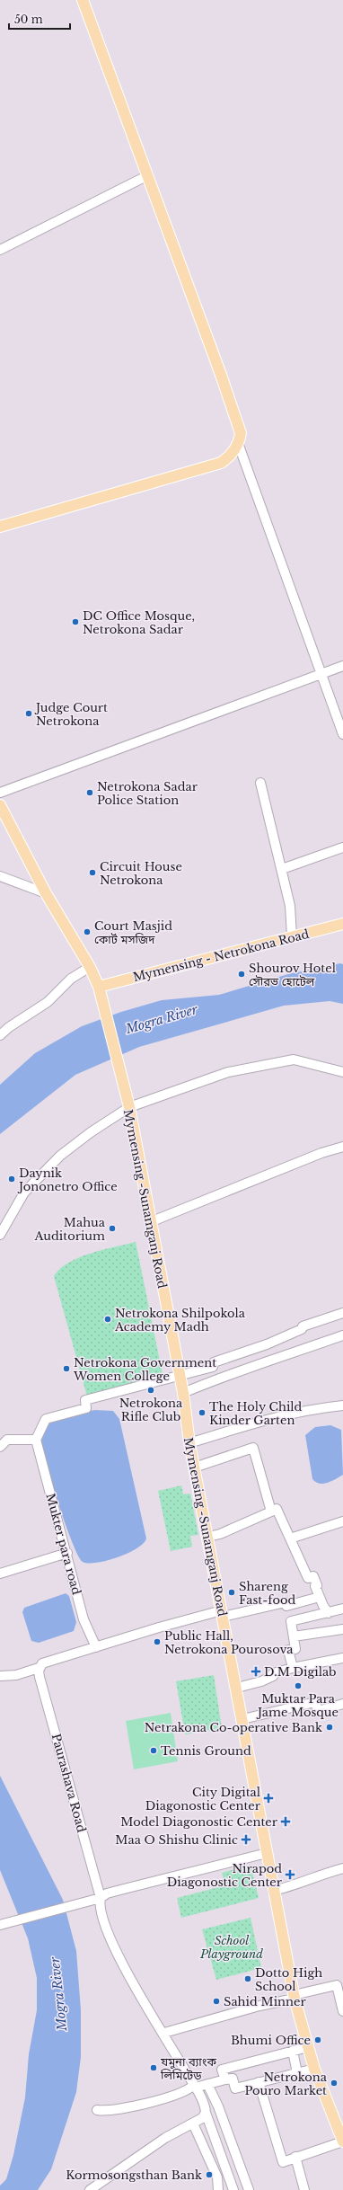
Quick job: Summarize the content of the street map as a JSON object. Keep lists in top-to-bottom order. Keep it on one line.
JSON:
{"streets":{"main road":["Mymensing - Netrokona Road","Mymensing -Sunamganj Road"],"street":["Mukter para road","Paurashava Road"]},"crossings":[["Mymensing - Netrokona Road","Mymensing -Sunamganj Road"]],"water":["Mogra River"],"parks":["School Playground"],"places":{"other":["DC Office Mosque, Netrokona Sadar","Judge Court Netrokona","Netrokona Sadar Police Station","Circuit House Netrokona","Court Masjid কোর্ট মসজিদ","Shourov Hotel সৌরভ হোটেল","Daynik Jononetro Office","Mahua Auditorium","Netrokona Shilpokola Academy Madh","Netrokona Government Women College","Netrokona Rifle Club","The Holy Child Kinder Garten","Shareng Fast-food","Public Hall, Netrokona Pourosova","Muktar Para Jame Mosque","Netrakona Co-operative Bank","Tennis Ground","Dotto High School","Sahid Minner","Bhumi Office","যমুনা ব্যাংক লিমিটেড","Netrokona Pouro Market","Kormosongsthan Bank"],"health":["D.M Digilab","City Digital Diagonostic Center","Model Diagonostic Center","Maa O Shishu Clinic","Nirapod Diagonostic Center"]},"scale_bar":"50 m"}
